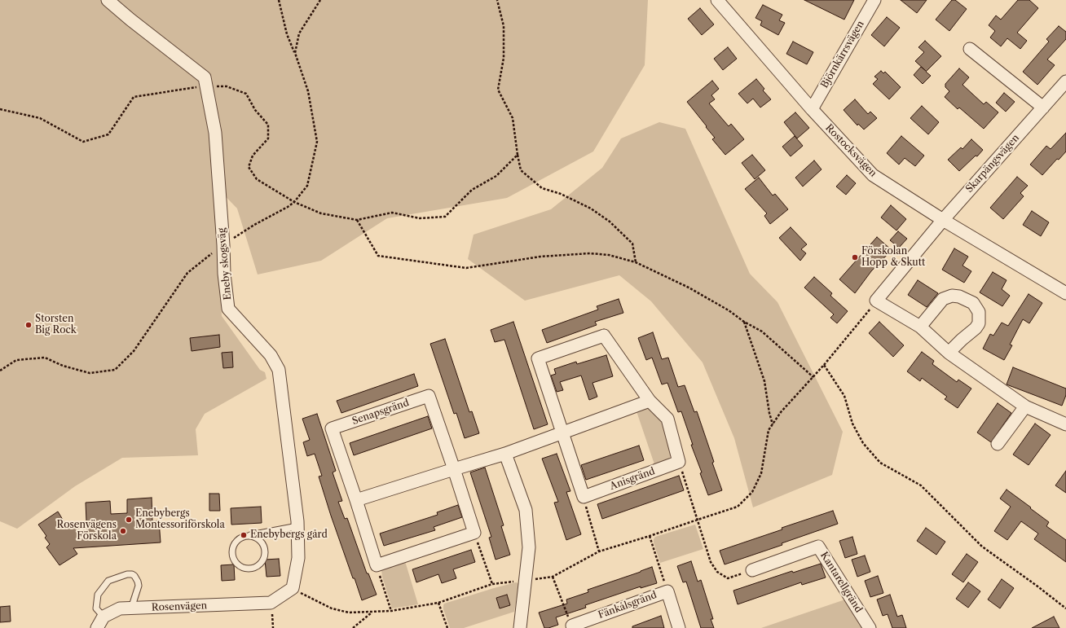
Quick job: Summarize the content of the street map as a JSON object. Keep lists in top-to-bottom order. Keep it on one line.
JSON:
{"streets":{"street":["Björnkärrsvägen","Rostocksvägen","Skarpängsvägen","Eneby skogsväg","Senapsgränd","Anisgränd","Kantarellgränd","Fänkålsgränd","Rosenvägen"]},"crossings":[["Björnkärrsvägen","Rostocksvägen"],["Rostocksvägen","Skarpängsvägen"]],"places":["Förskolan Hopp & Skutt","Storsten Big Rock","Enebybergs Montessoriförskola","Rosenvägens Förskola","Enebybergs gård"]}
